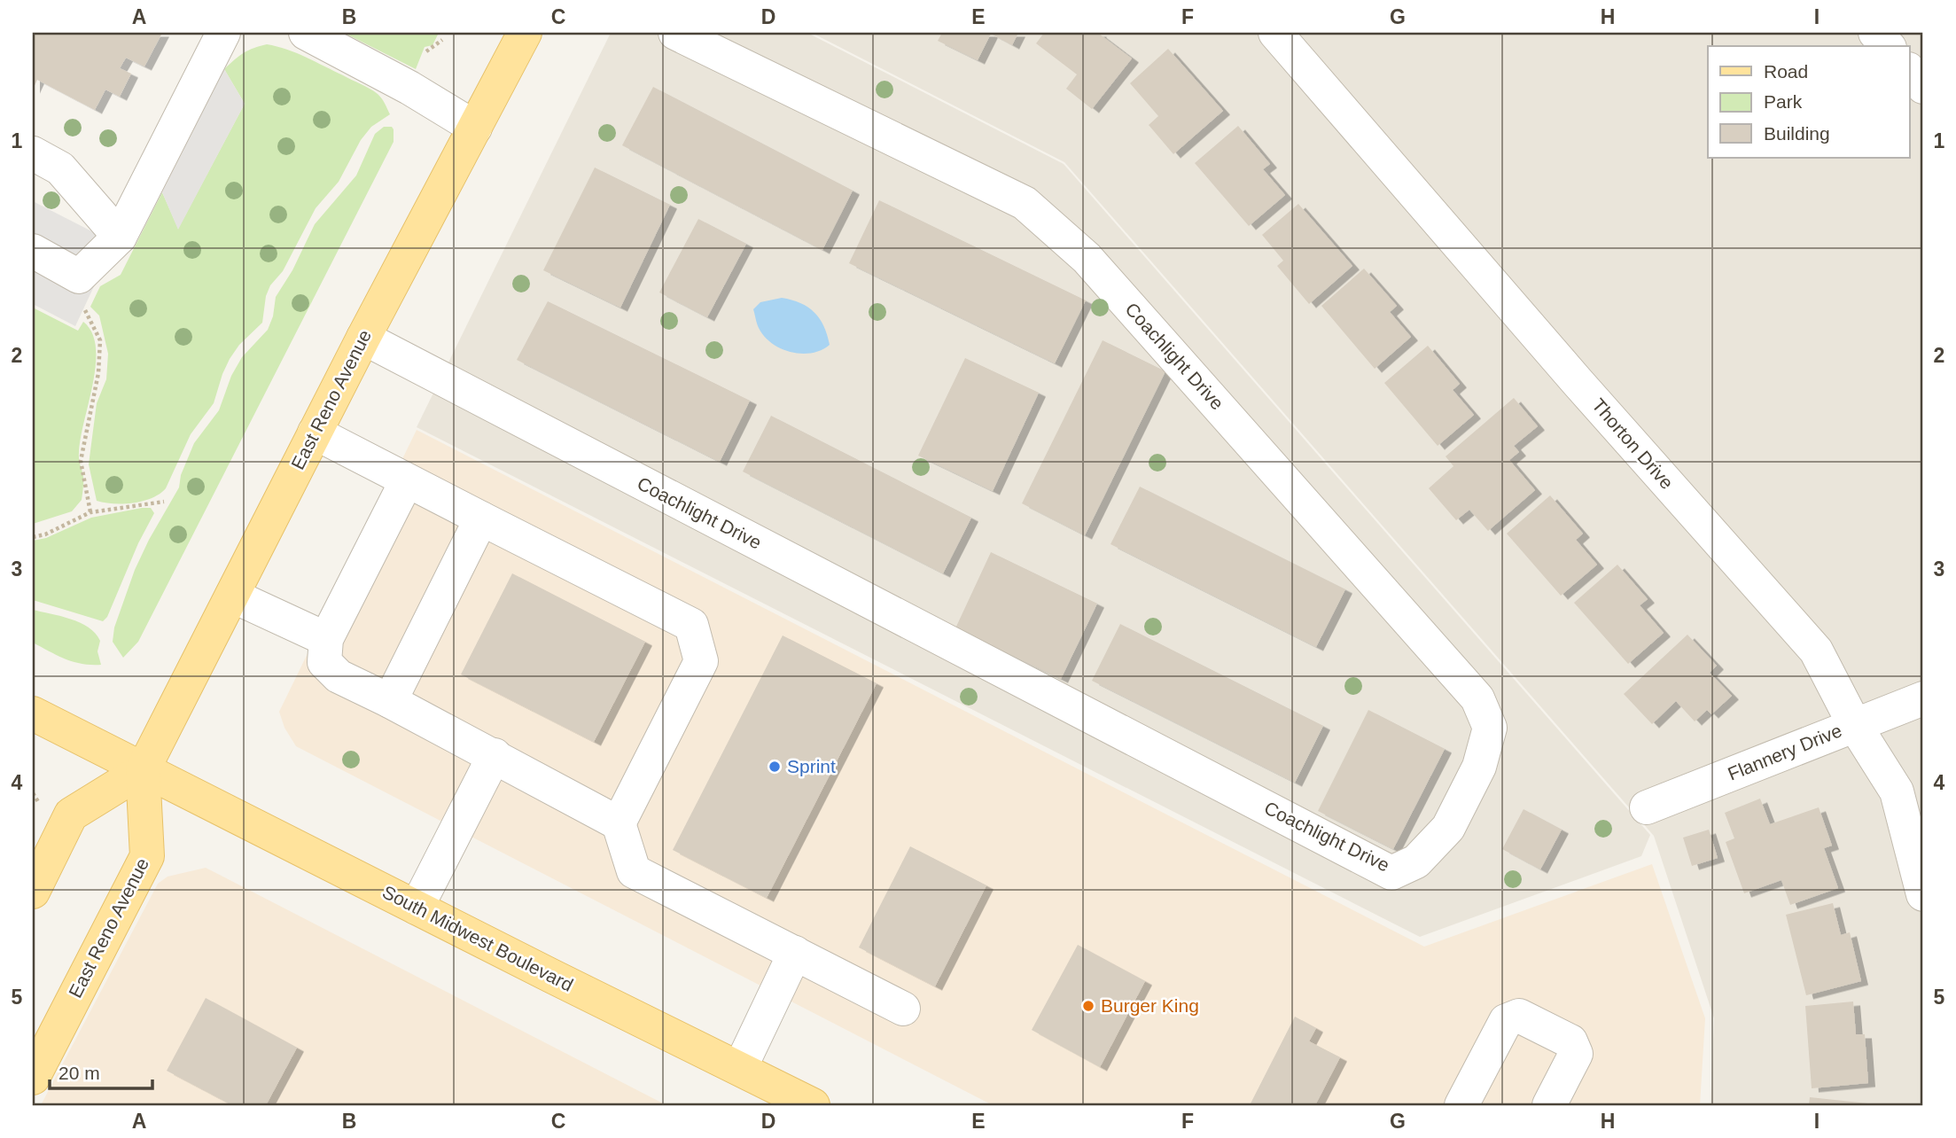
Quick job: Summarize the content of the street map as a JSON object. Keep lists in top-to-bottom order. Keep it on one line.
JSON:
{"streets":{"main road":["East Reno Avenue","South Midwest Boulevard"],"street":["Coachlight Drive","Thorton Drive","Flannery Drive"]},"crossings":[["Coachlight Drive","East Reno Avenue"],["East Reno Avenue","South Midwest Boulevard"],["Thorton Drive","Flannery Drive"]],"places":["Sprint","Burger King"],"legend":["Road","Park","Building"],"scale_bar":"20 m","grid":{"columns":["A","B","C","D","E","F","G","H","I"],"rows":["1","2","3","4","5"]}}
